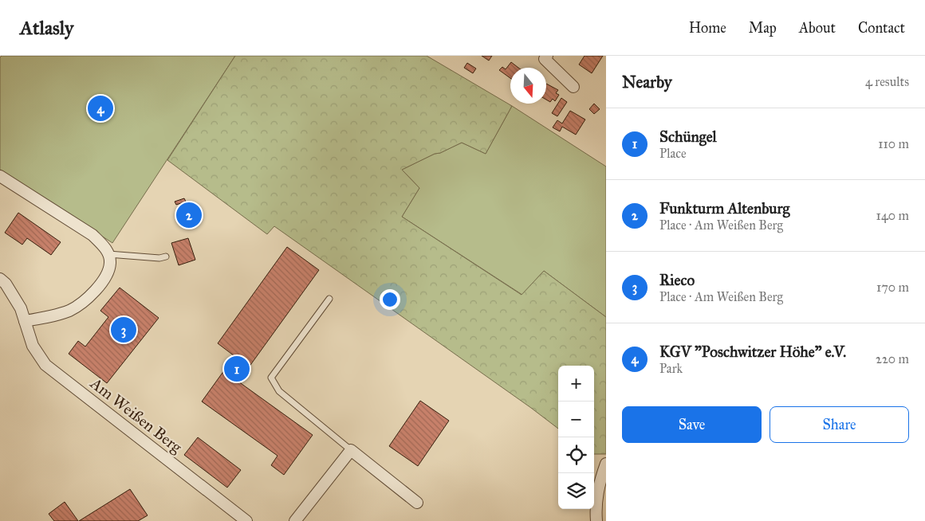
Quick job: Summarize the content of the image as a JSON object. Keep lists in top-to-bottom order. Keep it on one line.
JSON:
{"streets":{"street":["Am Weißen Berg"]},"north":"bottom","page":{"header":"Atlasly","nav":["Home","Map","About","Contact"],"heading":["Nearby","4 results"],"pins":["4","2","3","1"],"list":[{"mark":"1","name":"Schüngel","note":"Place","value":"110 m"},{"mark":"2","name":"Funkturm Altenburg","note":"Place · Am Weißen Berg","value":"140 m"},{"mark":"3","name":"Rieco","note":"Place · Am Weißen Berg","value":"170 m"},{"mark":"4","name":"KGV \"Poschwitzer Höhe\" e.V.","note":"Park","value":"220 m"}],"map_buttons":["+","−"],"buttons":["Save","Share"]}}
